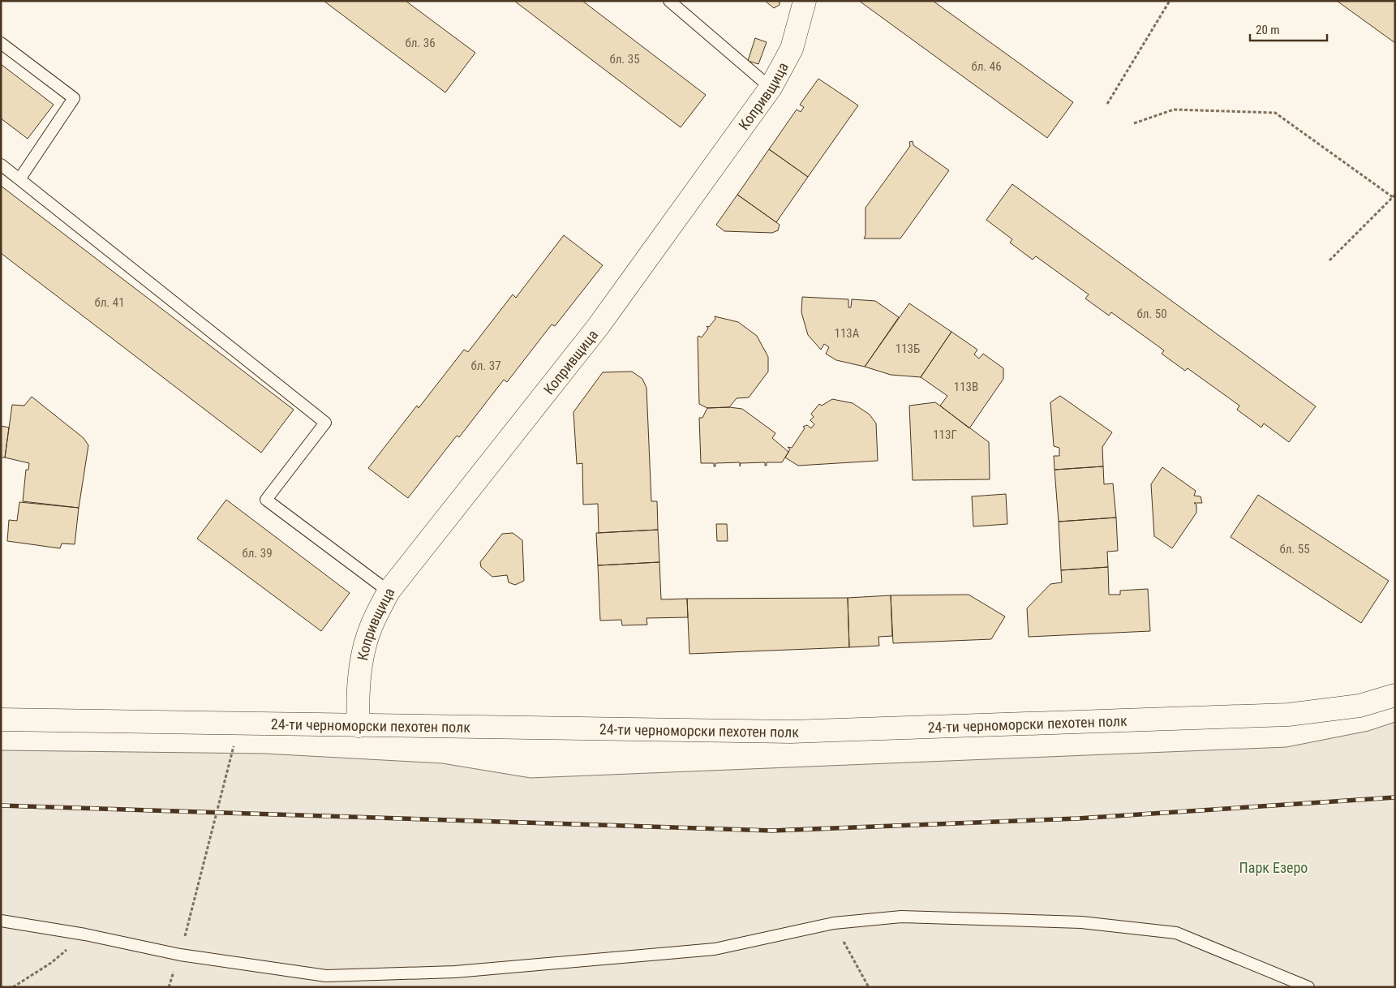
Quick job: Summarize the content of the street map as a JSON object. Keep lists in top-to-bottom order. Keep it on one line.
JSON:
{"streets":{"main road":["Копривщица","24-ти черноморски пехотен полк"]},"crossings":[["Копривщица","24-ти черноморски пехотен полк"]],"parks":["Парк Езеро"],"house_numbers":["бл. 36","бл. 35","бл. 46","бл. 41","бл. 50","113А","113Б","бл. 37","113В","113Г","бл. 55","бл. 39"],"scale_bar":"20 m"}
